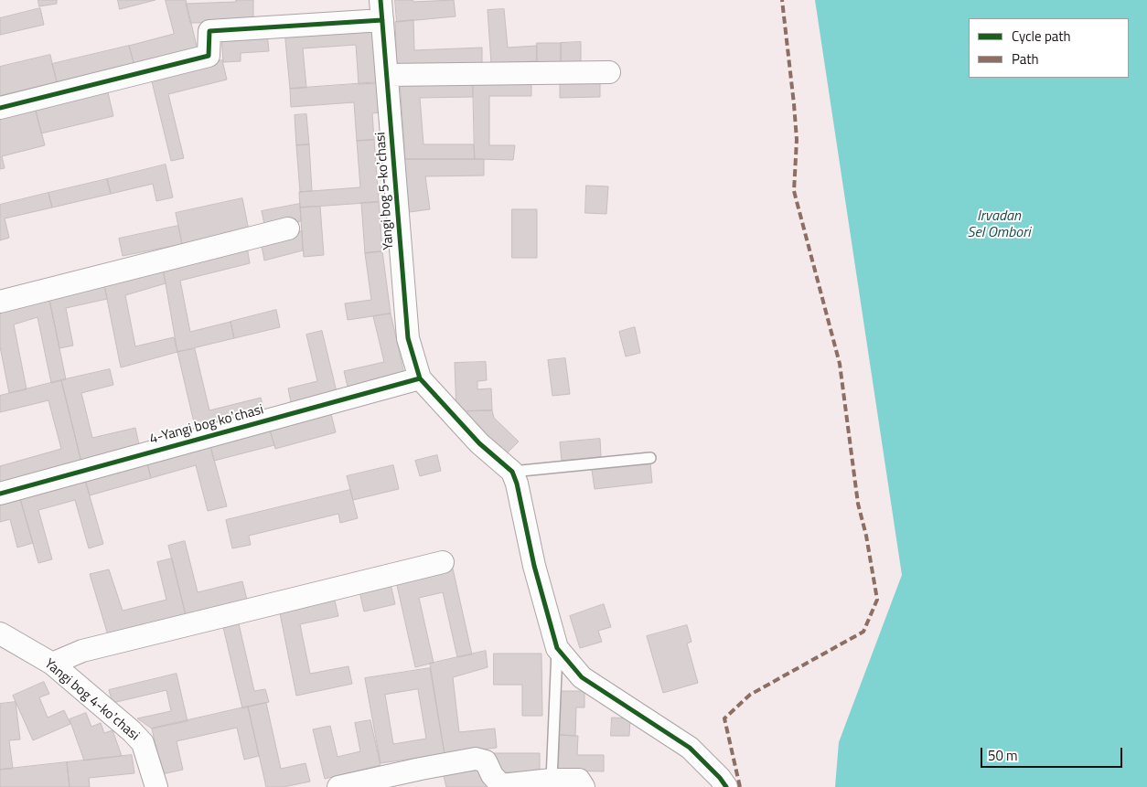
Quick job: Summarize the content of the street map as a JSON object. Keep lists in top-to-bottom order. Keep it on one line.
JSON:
{"streets":{"street":["Yangi bog 5-koʼchasi","4-Yangi bog koʼchasi","Yangi bog 4-koʼchasi"]},"crossings":[["Yangi bog 5-koʼchasi","4-Yangi bog koʼchasi"]],"water":["Irvadan Sel Ombori"],"legend":["Cycle path","Path"],"scale_bar":"50 m"}
